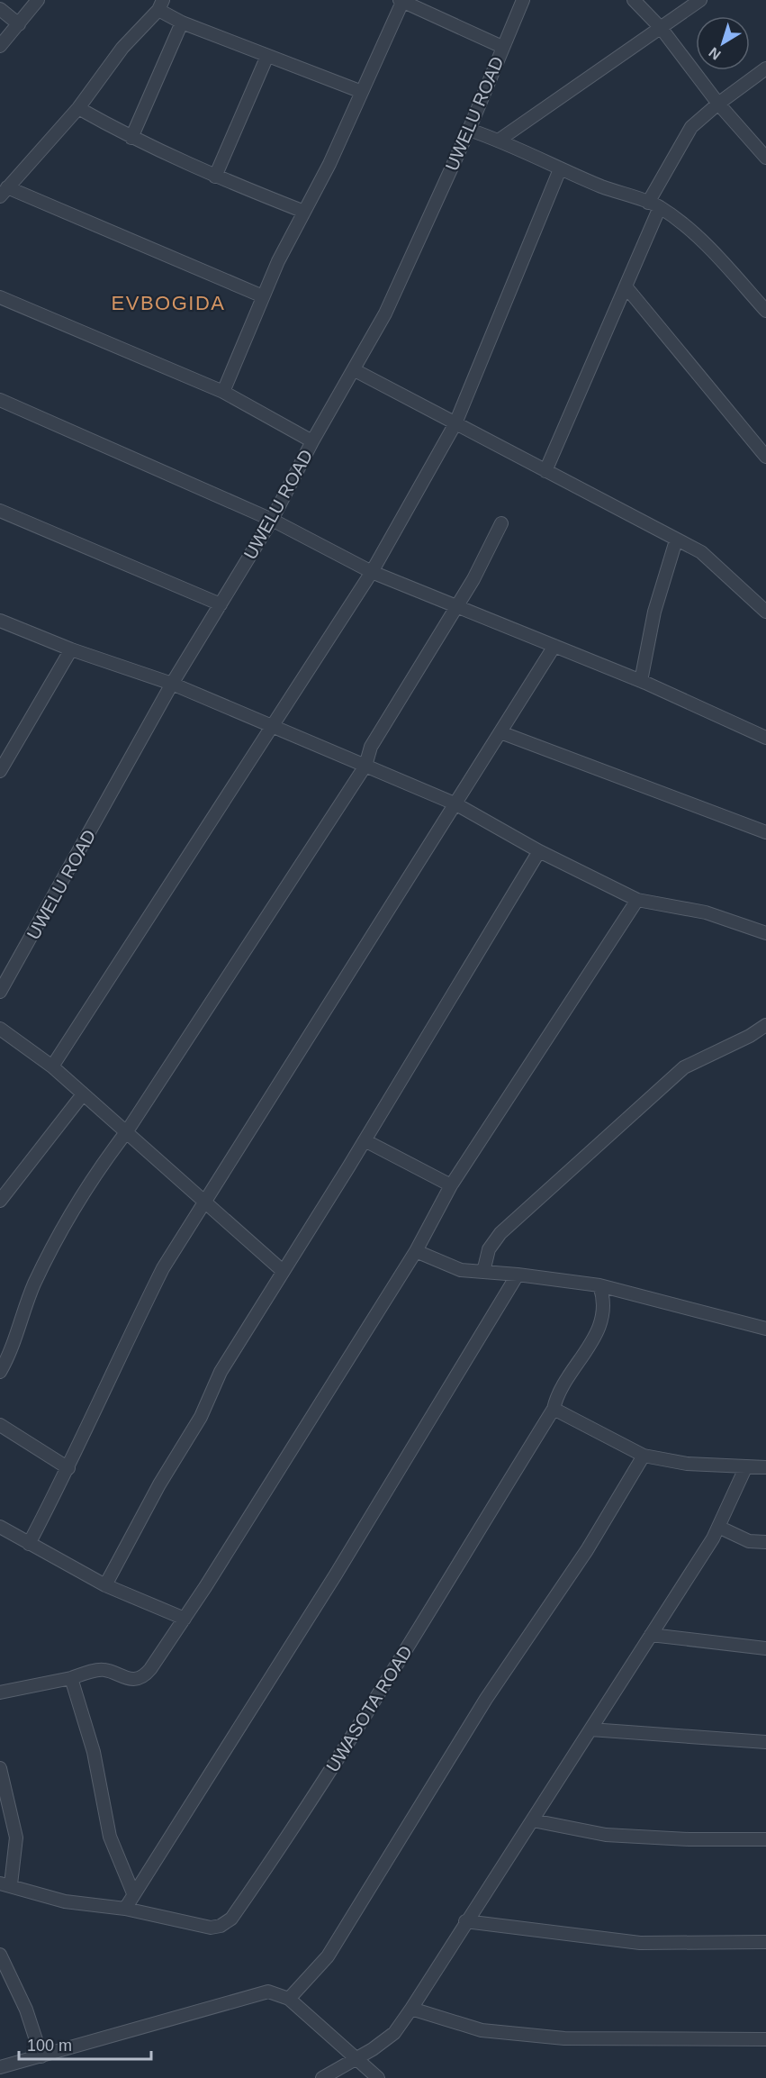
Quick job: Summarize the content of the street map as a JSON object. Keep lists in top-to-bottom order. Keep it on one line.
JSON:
{"streets":{"street":["UWELU ROAD","UWASOTA ROAD"]},"districts":["EVBOGIDA"],"scale_bar":"100 m","north":"bottom left"}
